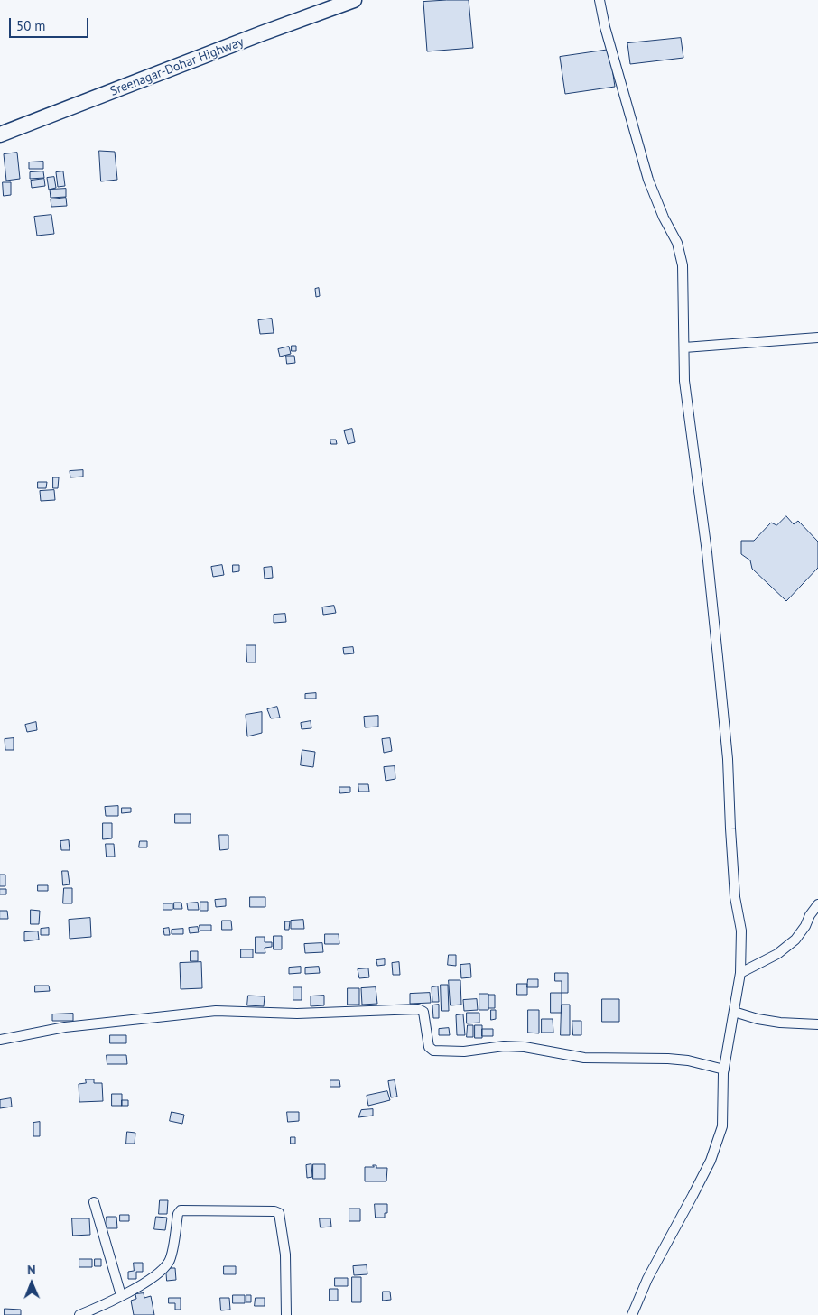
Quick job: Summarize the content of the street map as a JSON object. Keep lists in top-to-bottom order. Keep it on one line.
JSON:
{"streets":{"main road":["Sreenagar-Dohar Highway"]},"scale_bar":"50 m","north":"top"}
